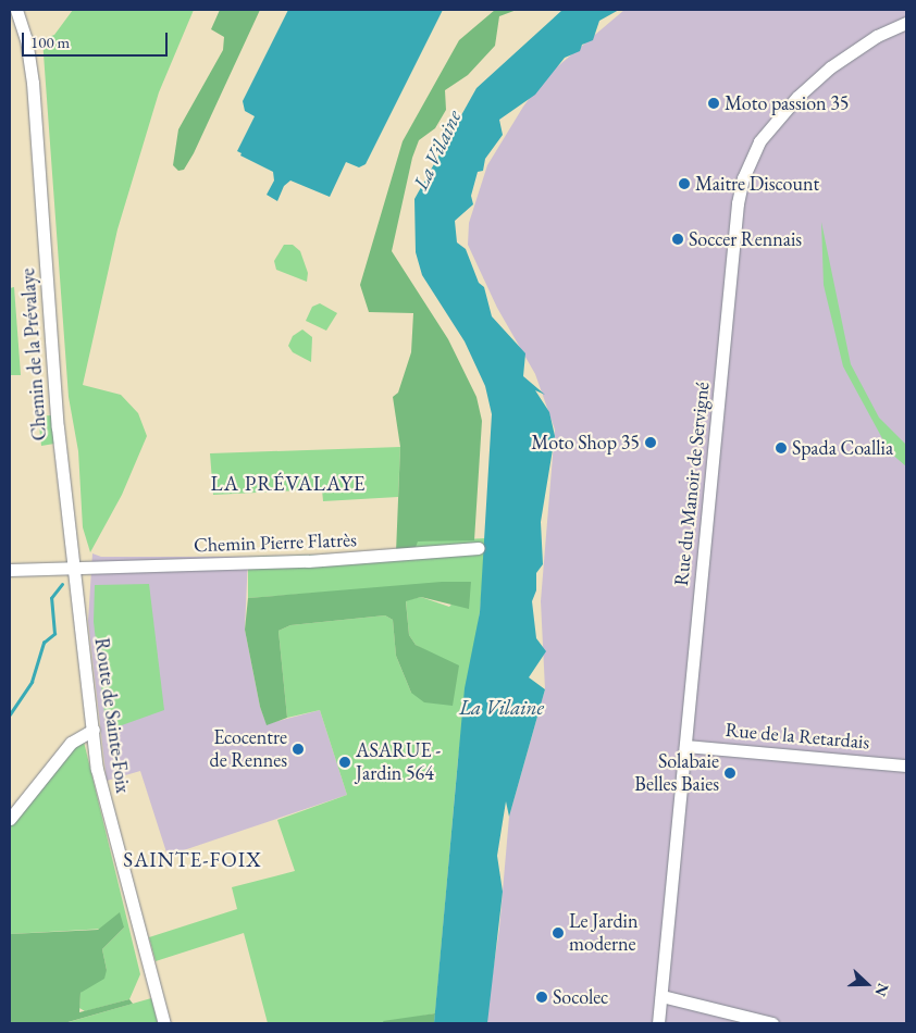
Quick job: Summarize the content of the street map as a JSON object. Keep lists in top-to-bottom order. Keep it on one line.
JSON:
{"streets":{"street":["Chemin de la Prévalaye","Rue du Manoir de Servigné","Chemin Pierre Flatrès","Route de Sainte-Foix","Rue de la Retardais"]},"crossings":[["Chemin de la Prévalaye","Chemin Pierre Flatrès"],["Chemin de la Prévalaye","Route de Sainte-Foix"],["Rue du Manoir de Servigné","Rue de la Retardais"],["Chemin Pierre Flatrès","Route de Sainte-Foix"]],"districts":["LA PRÉVALAYE","SAINTE-FOIX"],"water":["La Vilaine"],"places":["Moto passion 35","Maitre Discount","Soccer Rennais","Moto Shop 35","Spada Coallia","Ecocentre de Rennes","ASARUE - Jardin 564","Solabaie Belles Baies","Le Jardin moderne","Socolec"],"scale_bar":"100 m","north":"right"}
